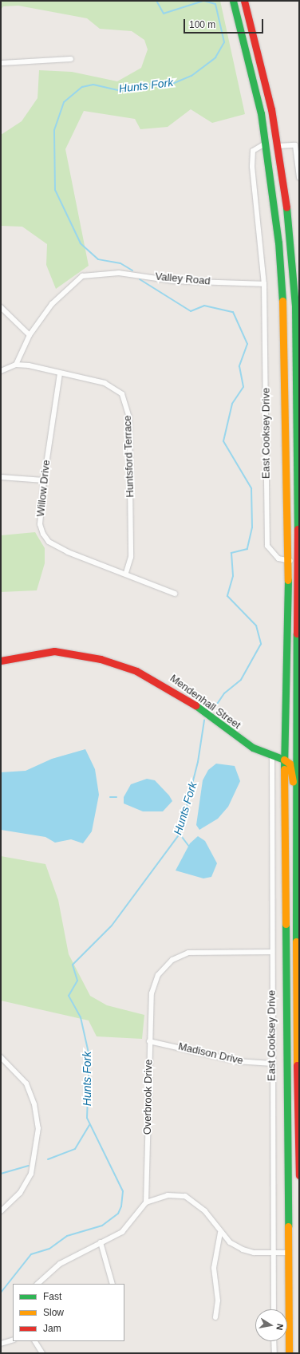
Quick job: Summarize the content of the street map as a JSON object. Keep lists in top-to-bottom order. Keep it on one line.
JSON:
{"streets":{"main road":["Mendenhall Street"],"street":["Valley Road","East Cooksey Drive","Huntsford Terrace","Willow Drive","Madison Drive","Overbrook Drive"]},"crossings":[["Valley Road","East Cooksey Drive"],["Valley Road","Huntsford Terrace"],["East Cooksey Drive","Mendenhall Street"],["East Cooksey Drive","Madison Drive"],["East Cooksey Drive","Overbrook Drive"],["Huntsford Terrace","Willow Drive"],["Madison Drive","Overbrook Drive"]],"water":["Hunts Fork"],"legend":["Fast","Slow","Jam"],"scale_bar":"100 m","north":"right"}
